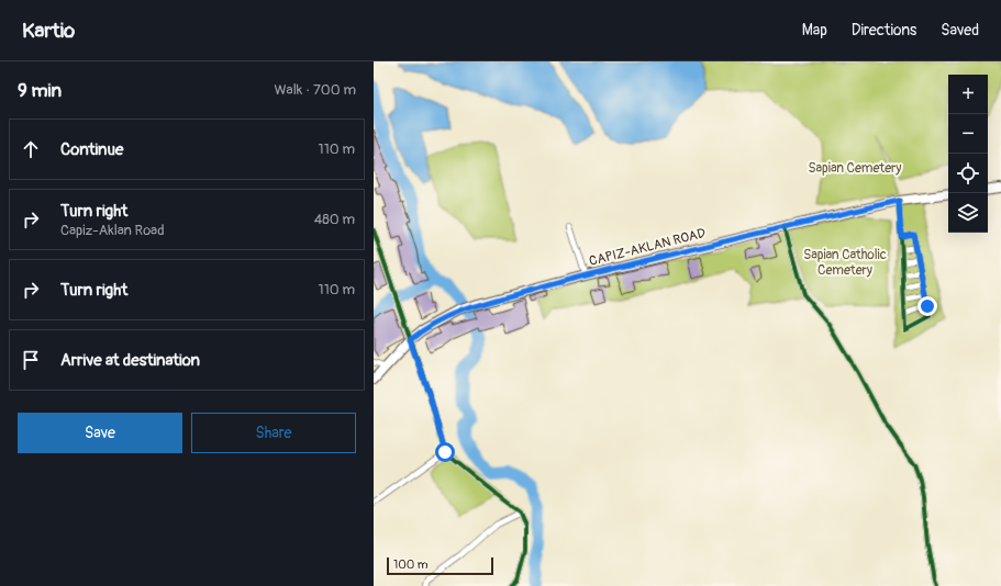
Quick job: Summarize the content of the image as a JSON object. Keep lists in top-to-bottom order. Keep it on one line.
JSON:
{"streets":{"main road":["CAPIZ-AKLAN ROAD"]},"parks":["Sapian Cemetery","Sapian Catholic Cemetery"],"scale_bar":"100 m","page":{"header":"Kartio","nav":["Map","Directions","Saved"],"heading":["9 min","Walk · 700 m"],"map_buttons":["+","−"],"list":[["Continue","110 m"],["Turn right","Capiz-Aklan Road","480 m"],["Turn right","110 m"],"Arrive at destination"],"buttons":["Save","Share"],"scale":"100 m"}}
